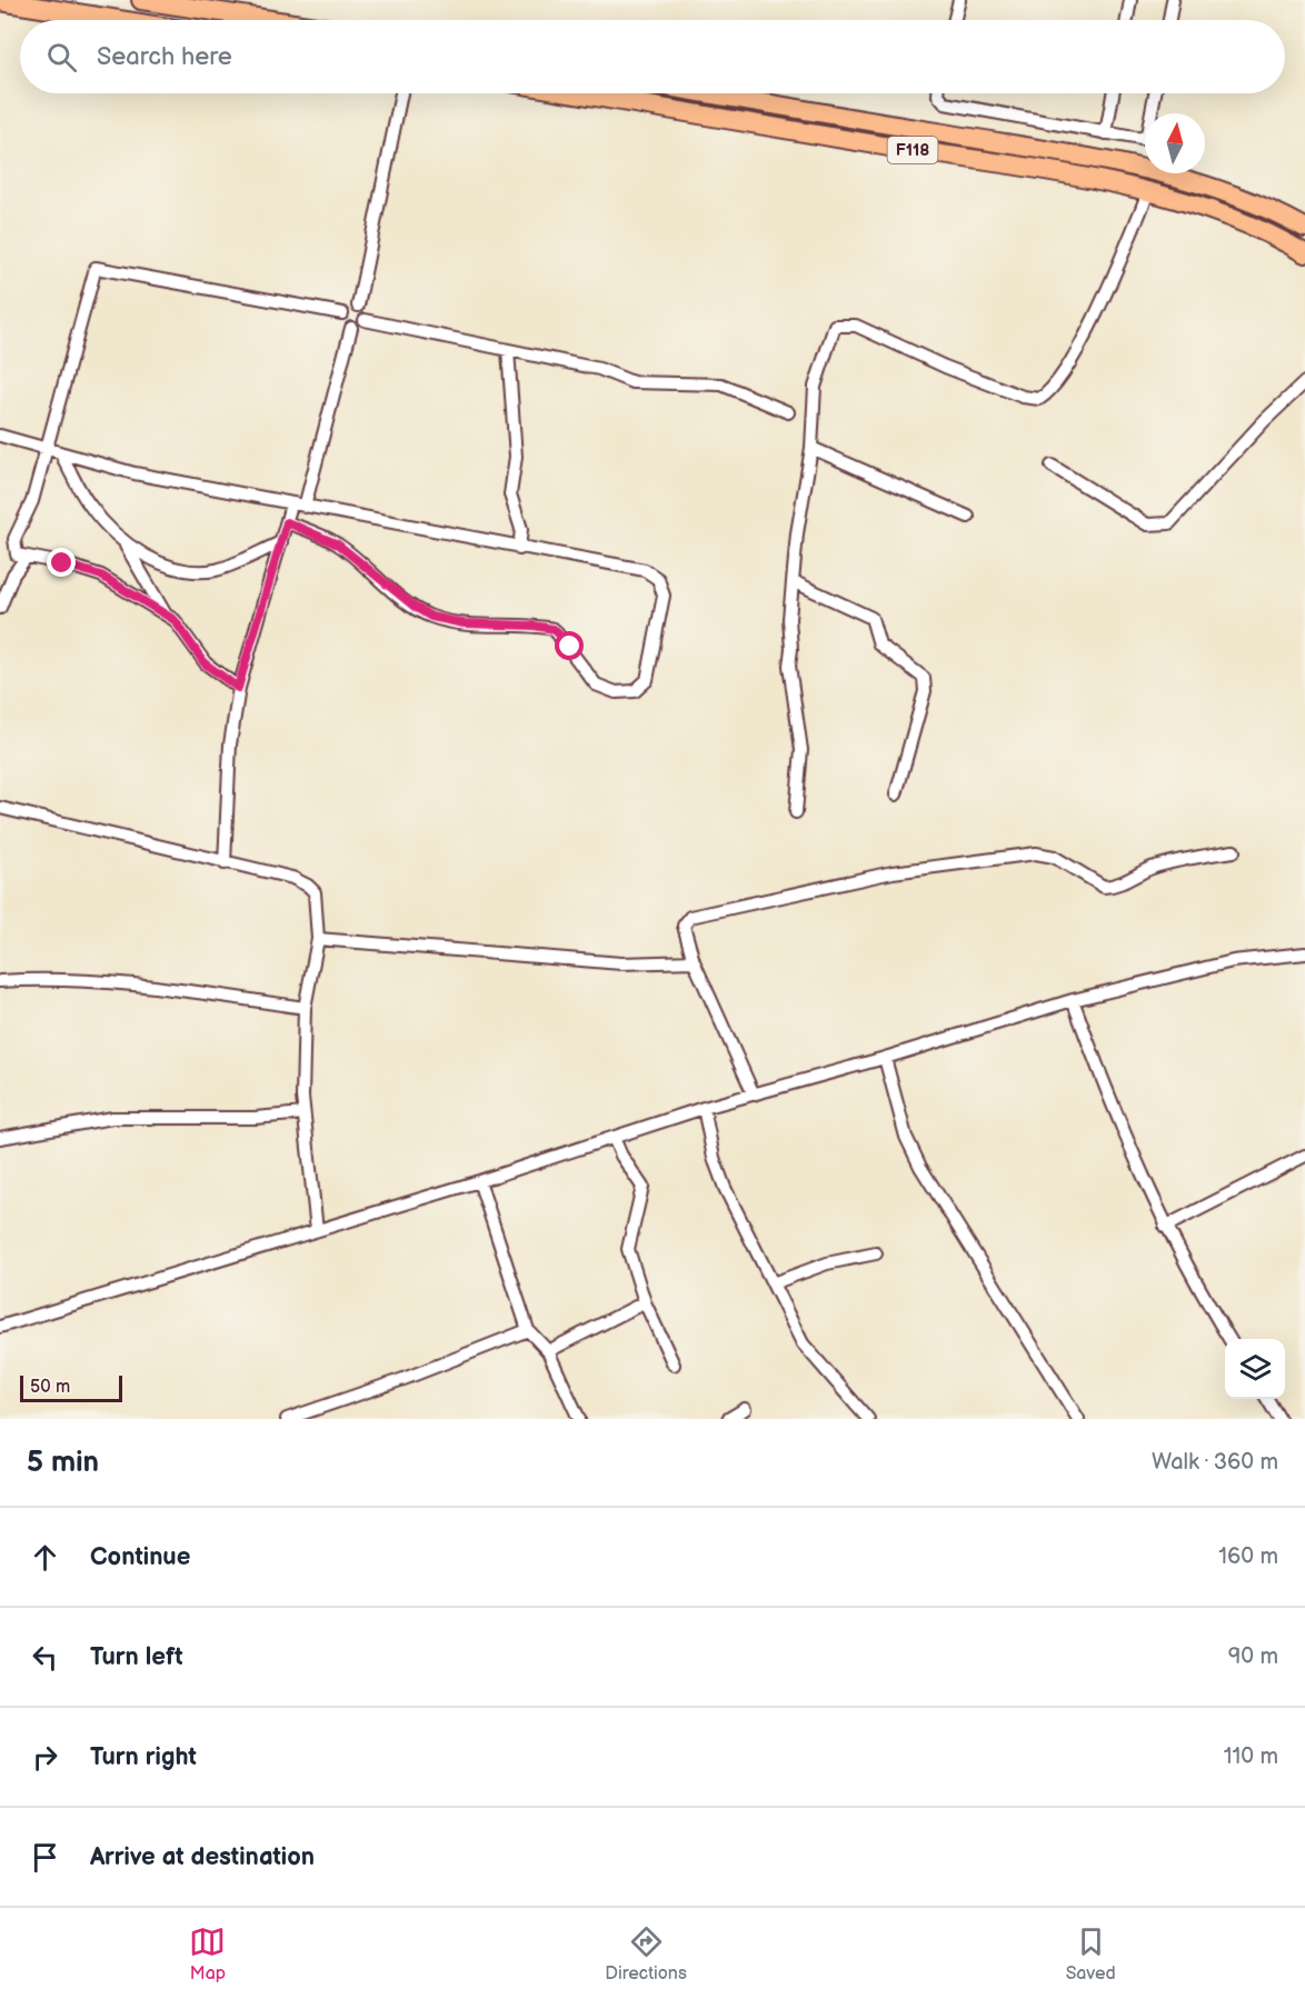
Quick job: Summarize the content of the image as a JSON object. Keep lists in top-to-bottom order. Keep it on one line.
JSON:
{"streets":{"main road":["F118"]},"scale_bar":"50 m","north":"top","page":{"search":"Search here","scale":"50 m","heading":["5 min","Walk · 360 m"],"list":[["Continue","160 m"],["Turn left","90 m"],["Turn right","110 m"],"Arrive at destination"],"nav":["Map","Directions","Saved"]}}
